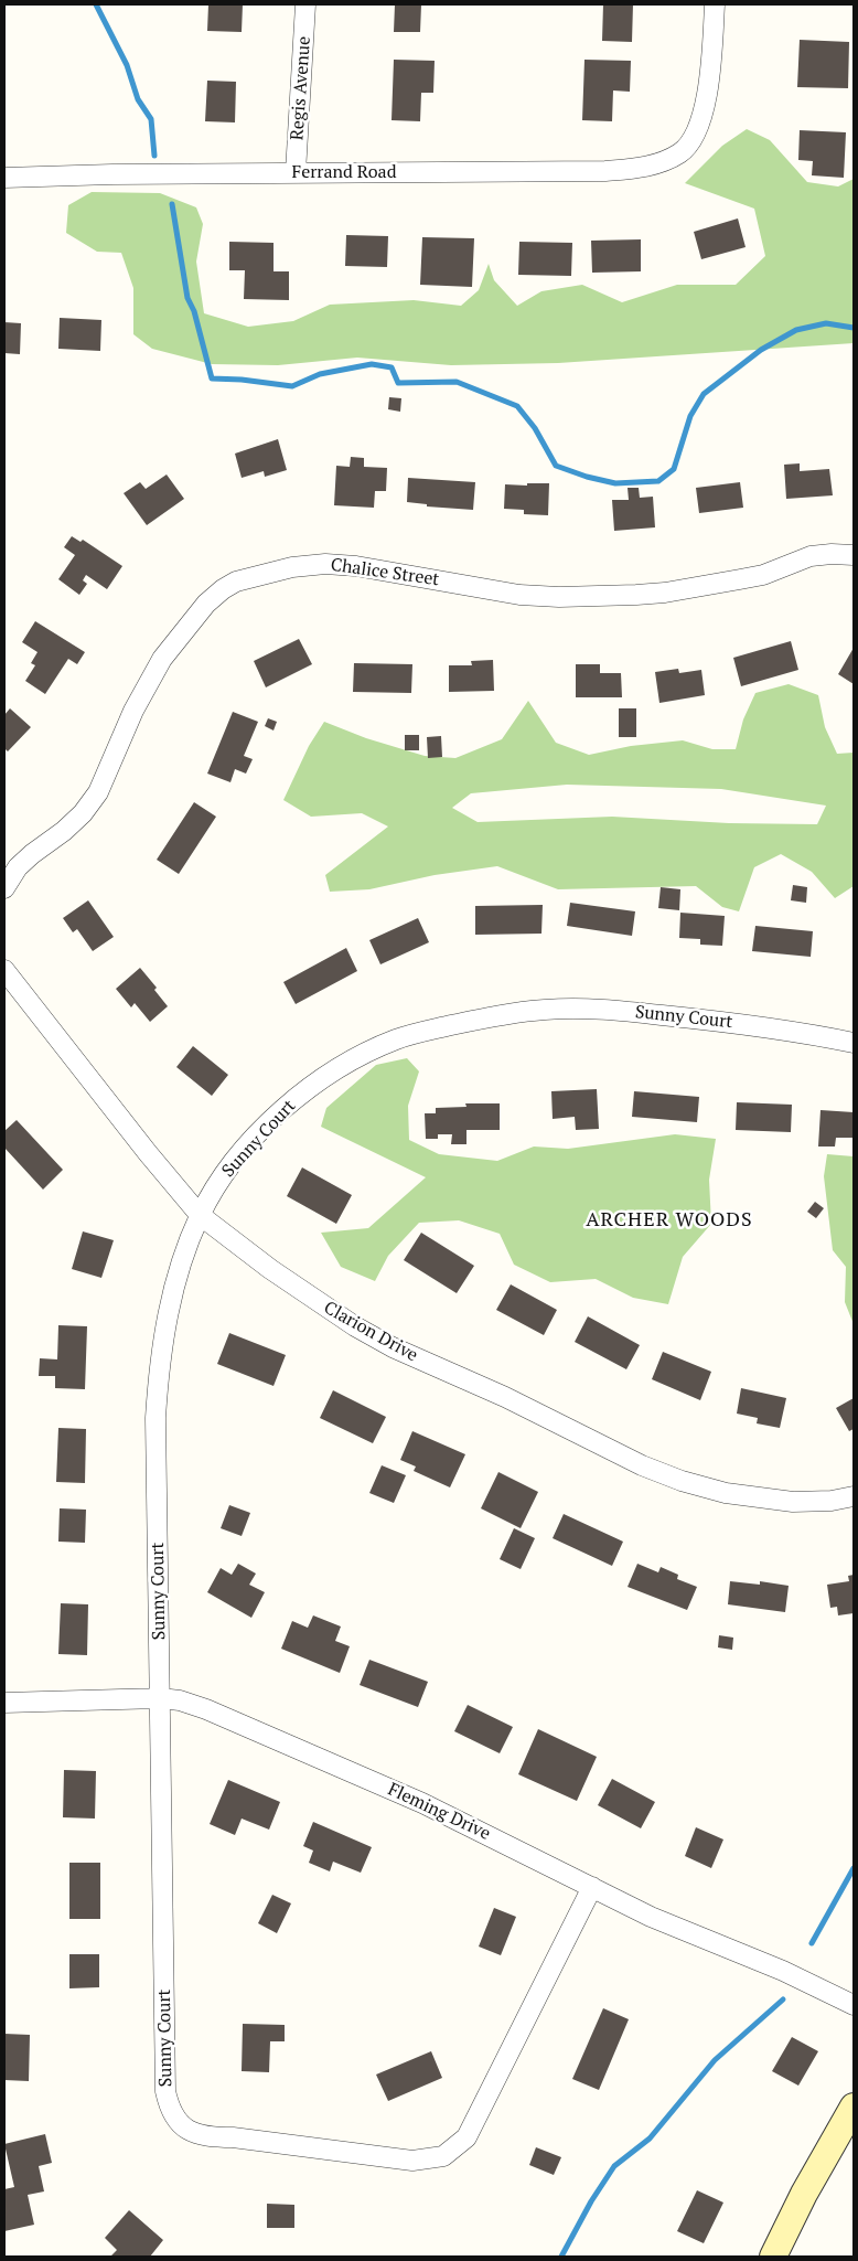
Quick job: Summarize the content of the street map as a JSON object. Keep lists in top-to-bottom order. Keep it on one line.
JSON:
{"streets":{"street":["Regis Avenue","Ferrand Road","Chalice Street","Sunny Court","Clarion Drive","Fleming Drive"]},"crossings":[["Regis Avenue","Ferrand Road"],["Sunny Court","Clarion Drive"],["Sunny Court","Fleming Drive"]],"districts":["ARCHER WOODS"]}
